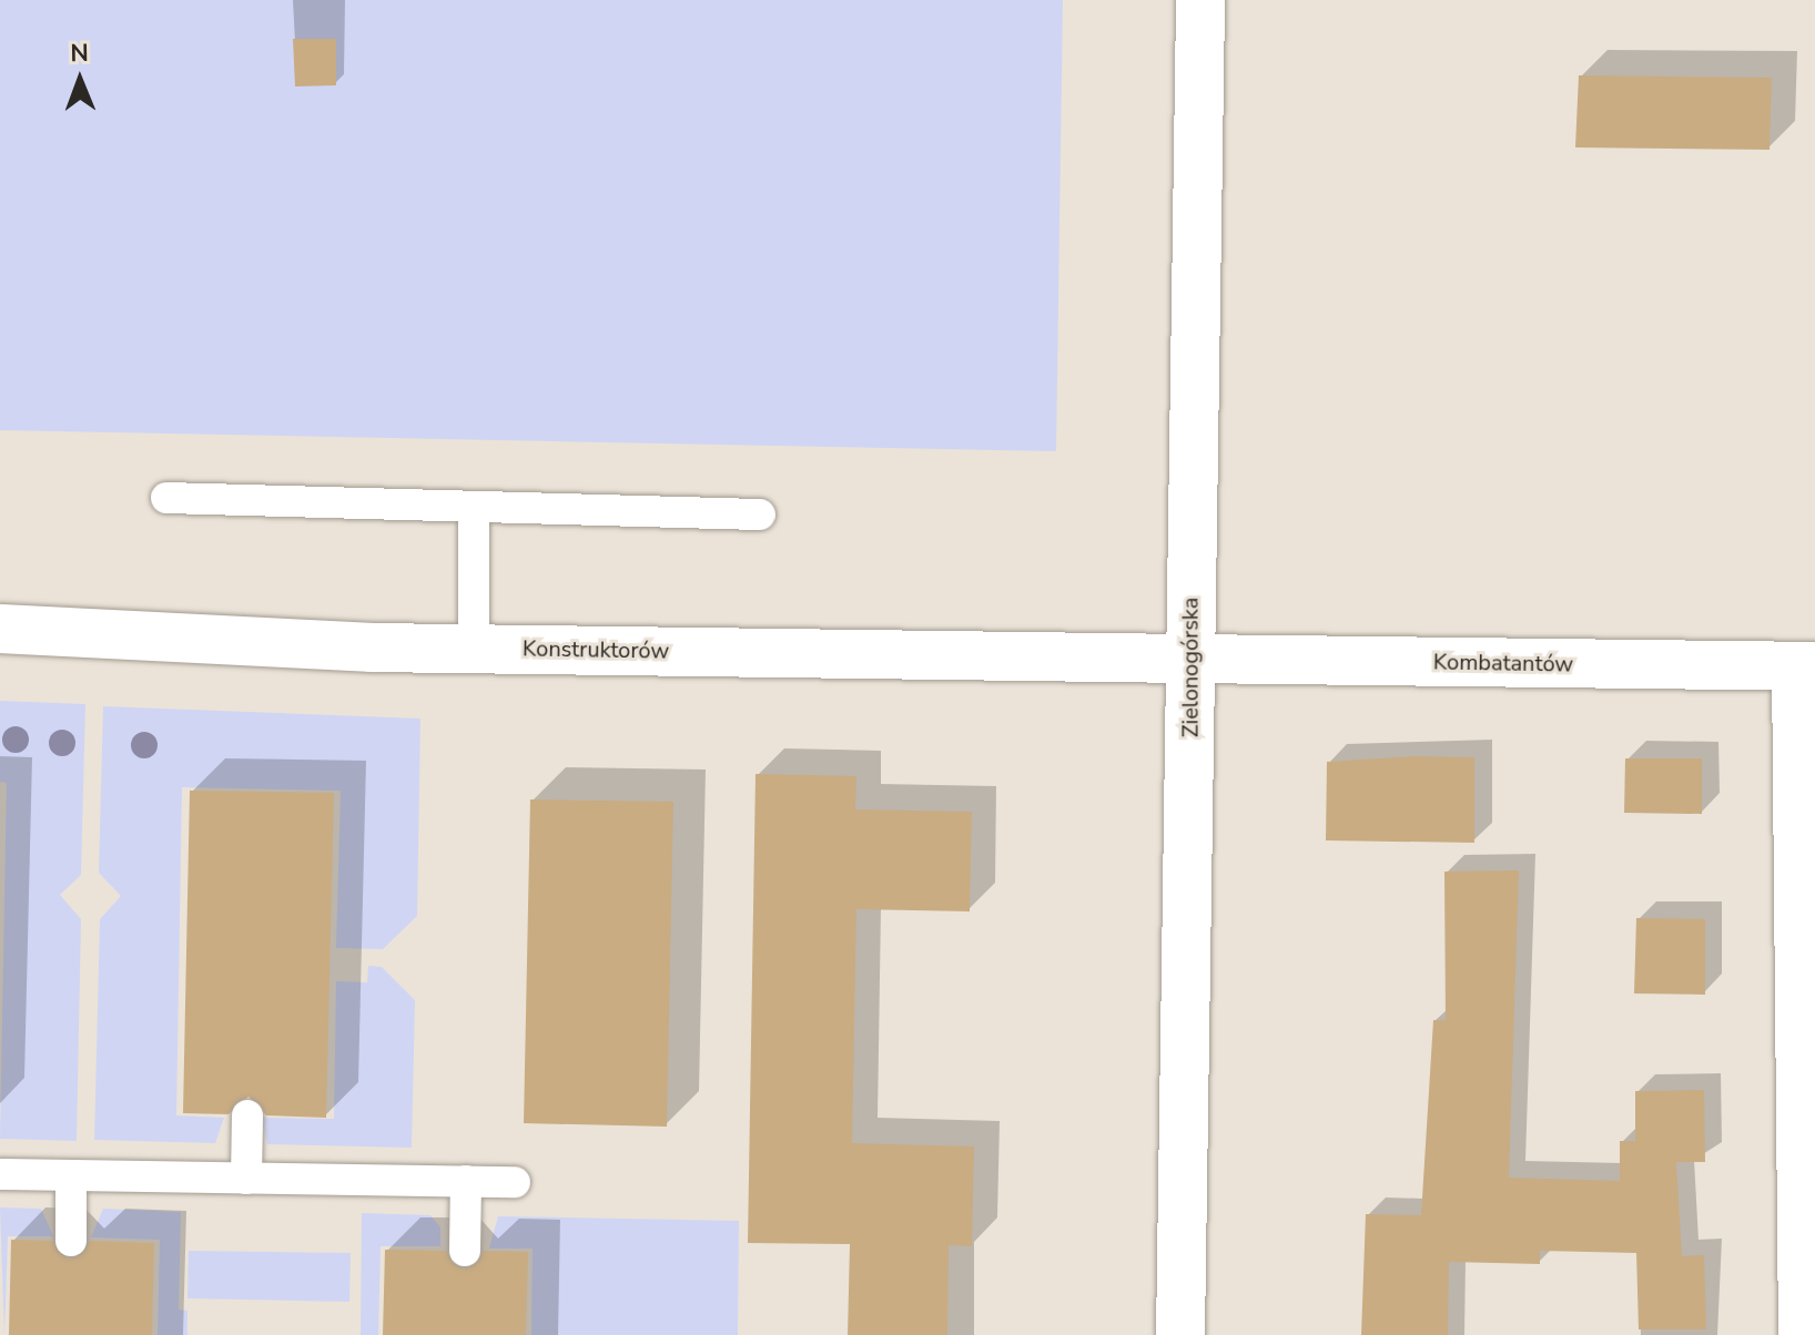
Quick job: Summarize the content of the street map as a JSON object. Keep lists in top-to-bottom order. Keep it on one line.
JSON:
{"streets":{"street":["Konstruktorów","Kombatantów","Zielonogórska"]},"crossings":[["Konstruktorów","Kombatantów"],["Konstruktorów","Zielonogórska"],["Kombatantów","Zielonogórska"]],"north":"top"}
